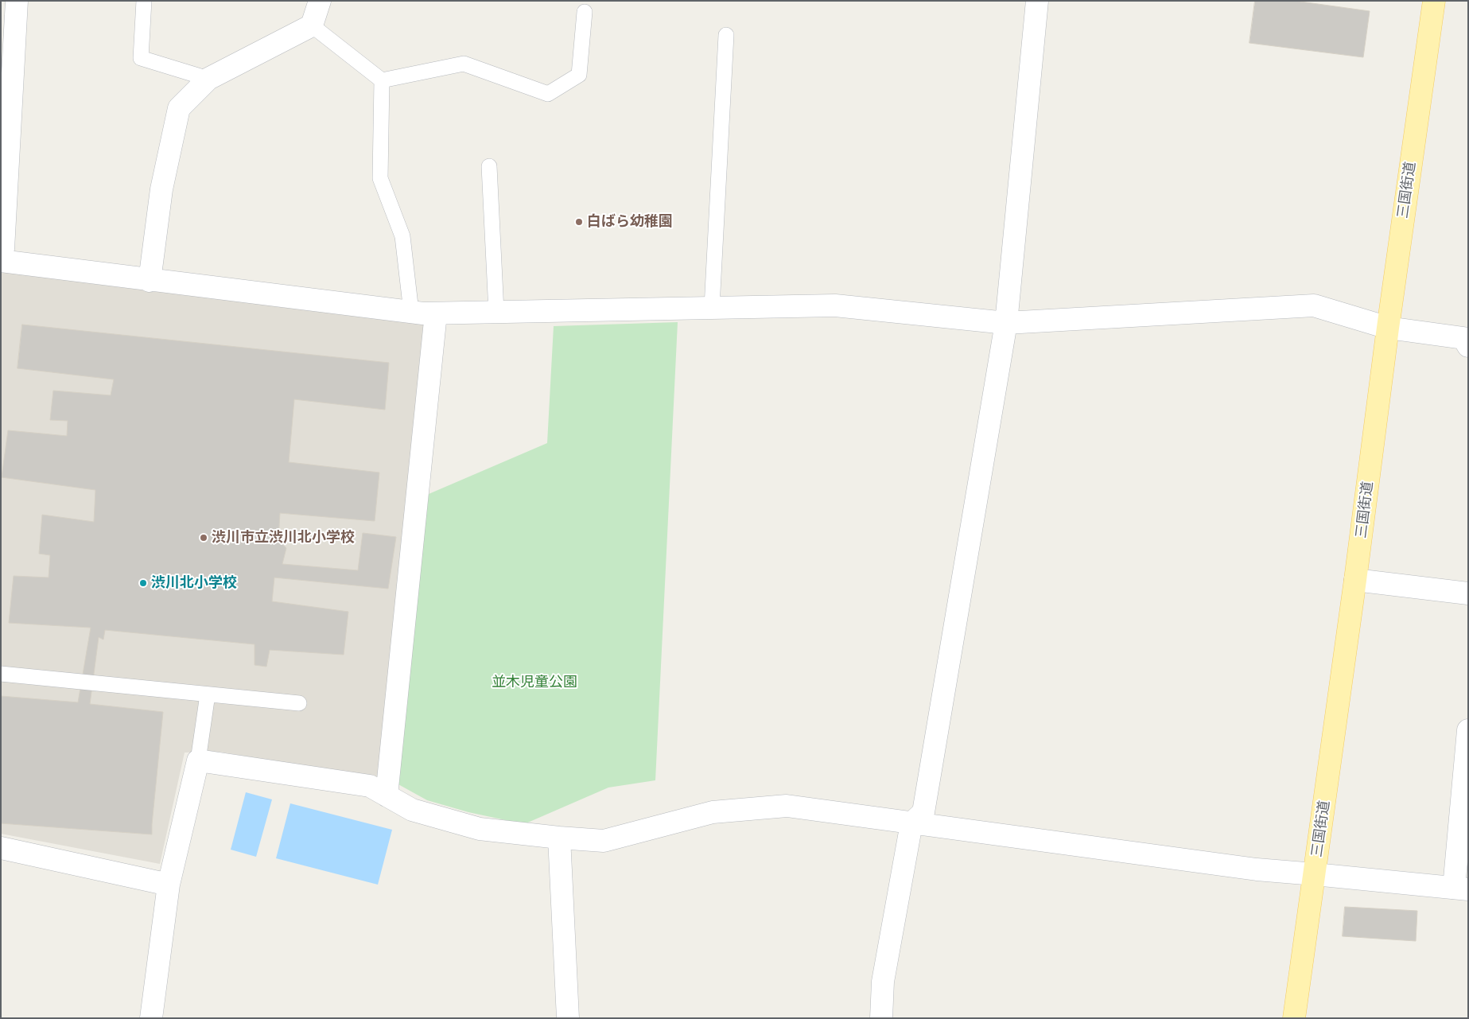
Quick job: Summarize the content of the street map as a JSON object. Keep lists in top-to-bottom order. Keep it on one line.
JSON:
{"streets":{"main road":["三国街道"]},"parks":["並木児童公園"],"places":["白ばら幼稚園","渋川市立渋川北小学校","渋川北小学校"]}
